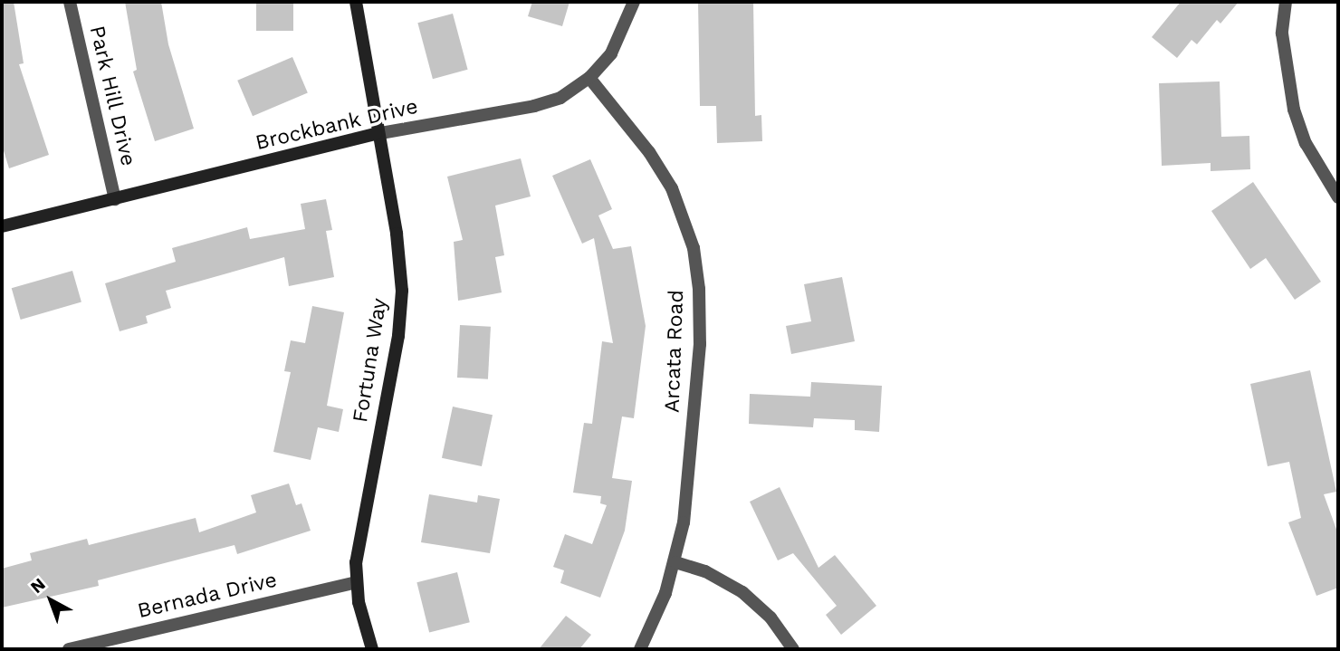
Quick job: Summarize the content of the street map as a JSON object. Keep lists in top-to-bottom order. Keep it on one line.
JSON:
{"streets":{"street":["Park Hill Drive","Brockbank Drive","Arcata Road","Fortuna Way","Bernada Drive"]},"crossings":[["Park Hill Drive","Brockbank Drive"],["Brockbank Drive","Arcata Road"],["Brockbank Drive","Fortuna Way"],["Fortuna Way","Bernada Drive"]],"north":"top left"}
